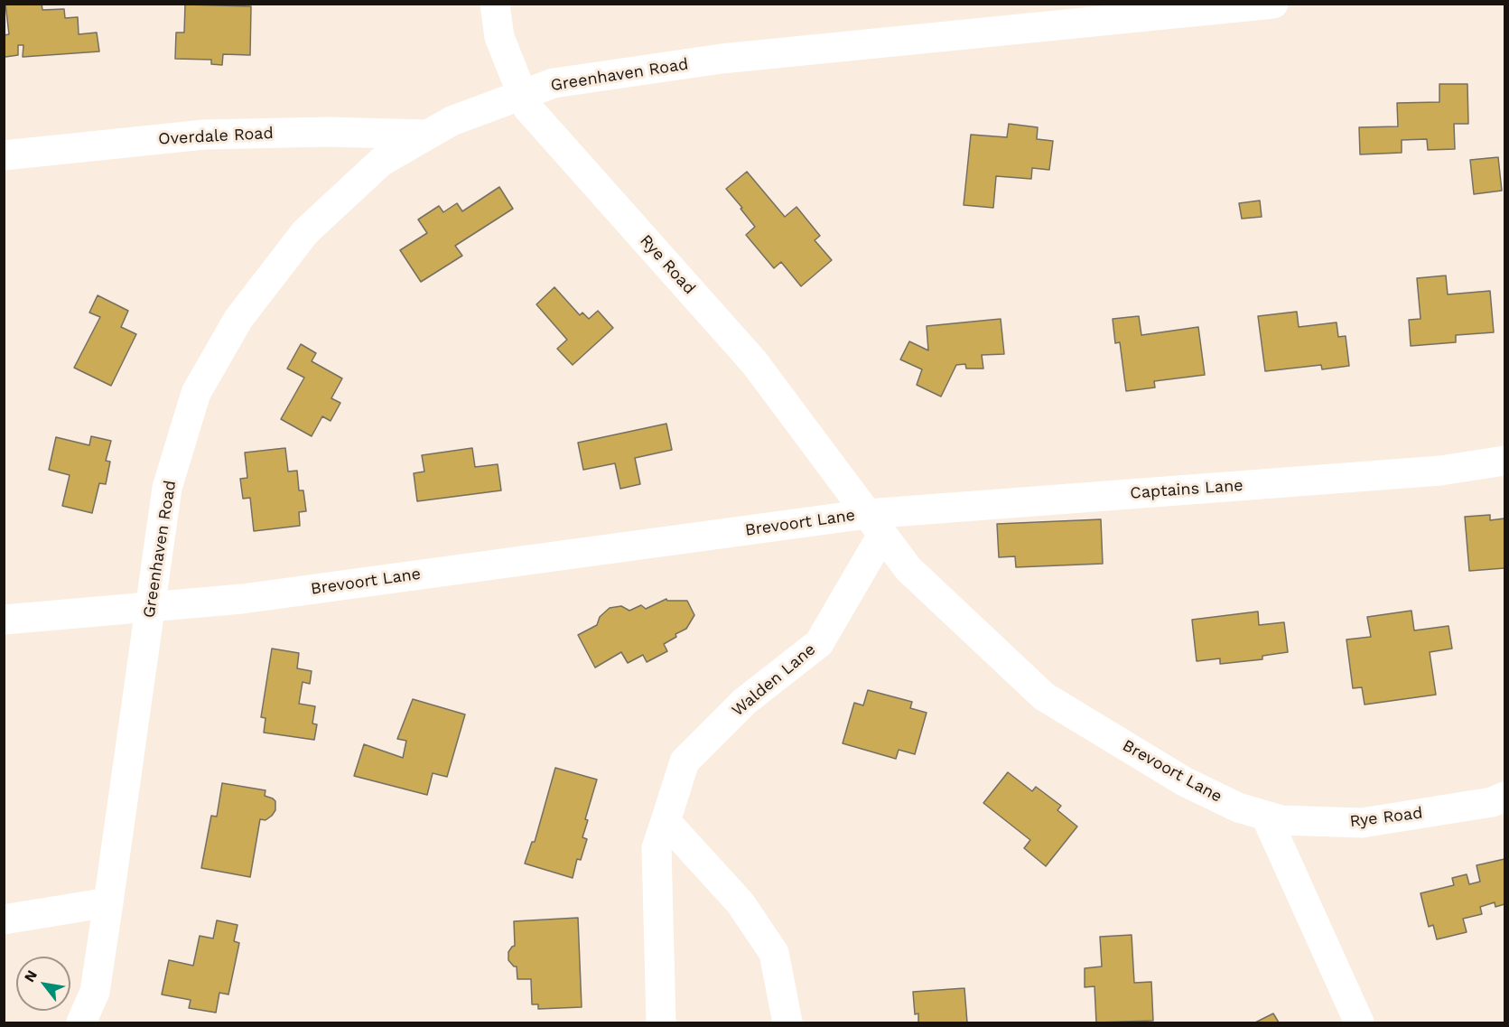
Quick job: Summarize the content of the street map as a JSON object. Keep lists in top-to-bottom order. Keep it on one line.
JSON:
{"streets":{"street":["Greenhaven Road","Overdale Road","Rye Road","Captains Lane","Brevoort Lane","Walden Lane"]},"crossings":[["Greenhaven Road","Overdale Road"],["Greenhaven Road","Rye Road"],["Greenhaven Road","Brevoort Lane"],["Rye Road","Captains Lane"],["Rye Road","Brevoort Lane"],["Rye Road","Walden Lane"],["Captains Lane","Brevoort Lane"],["Captains Lane","Walden Lane"],["Brevoort Lane","Walden Lane"]],"north":"top left"}
